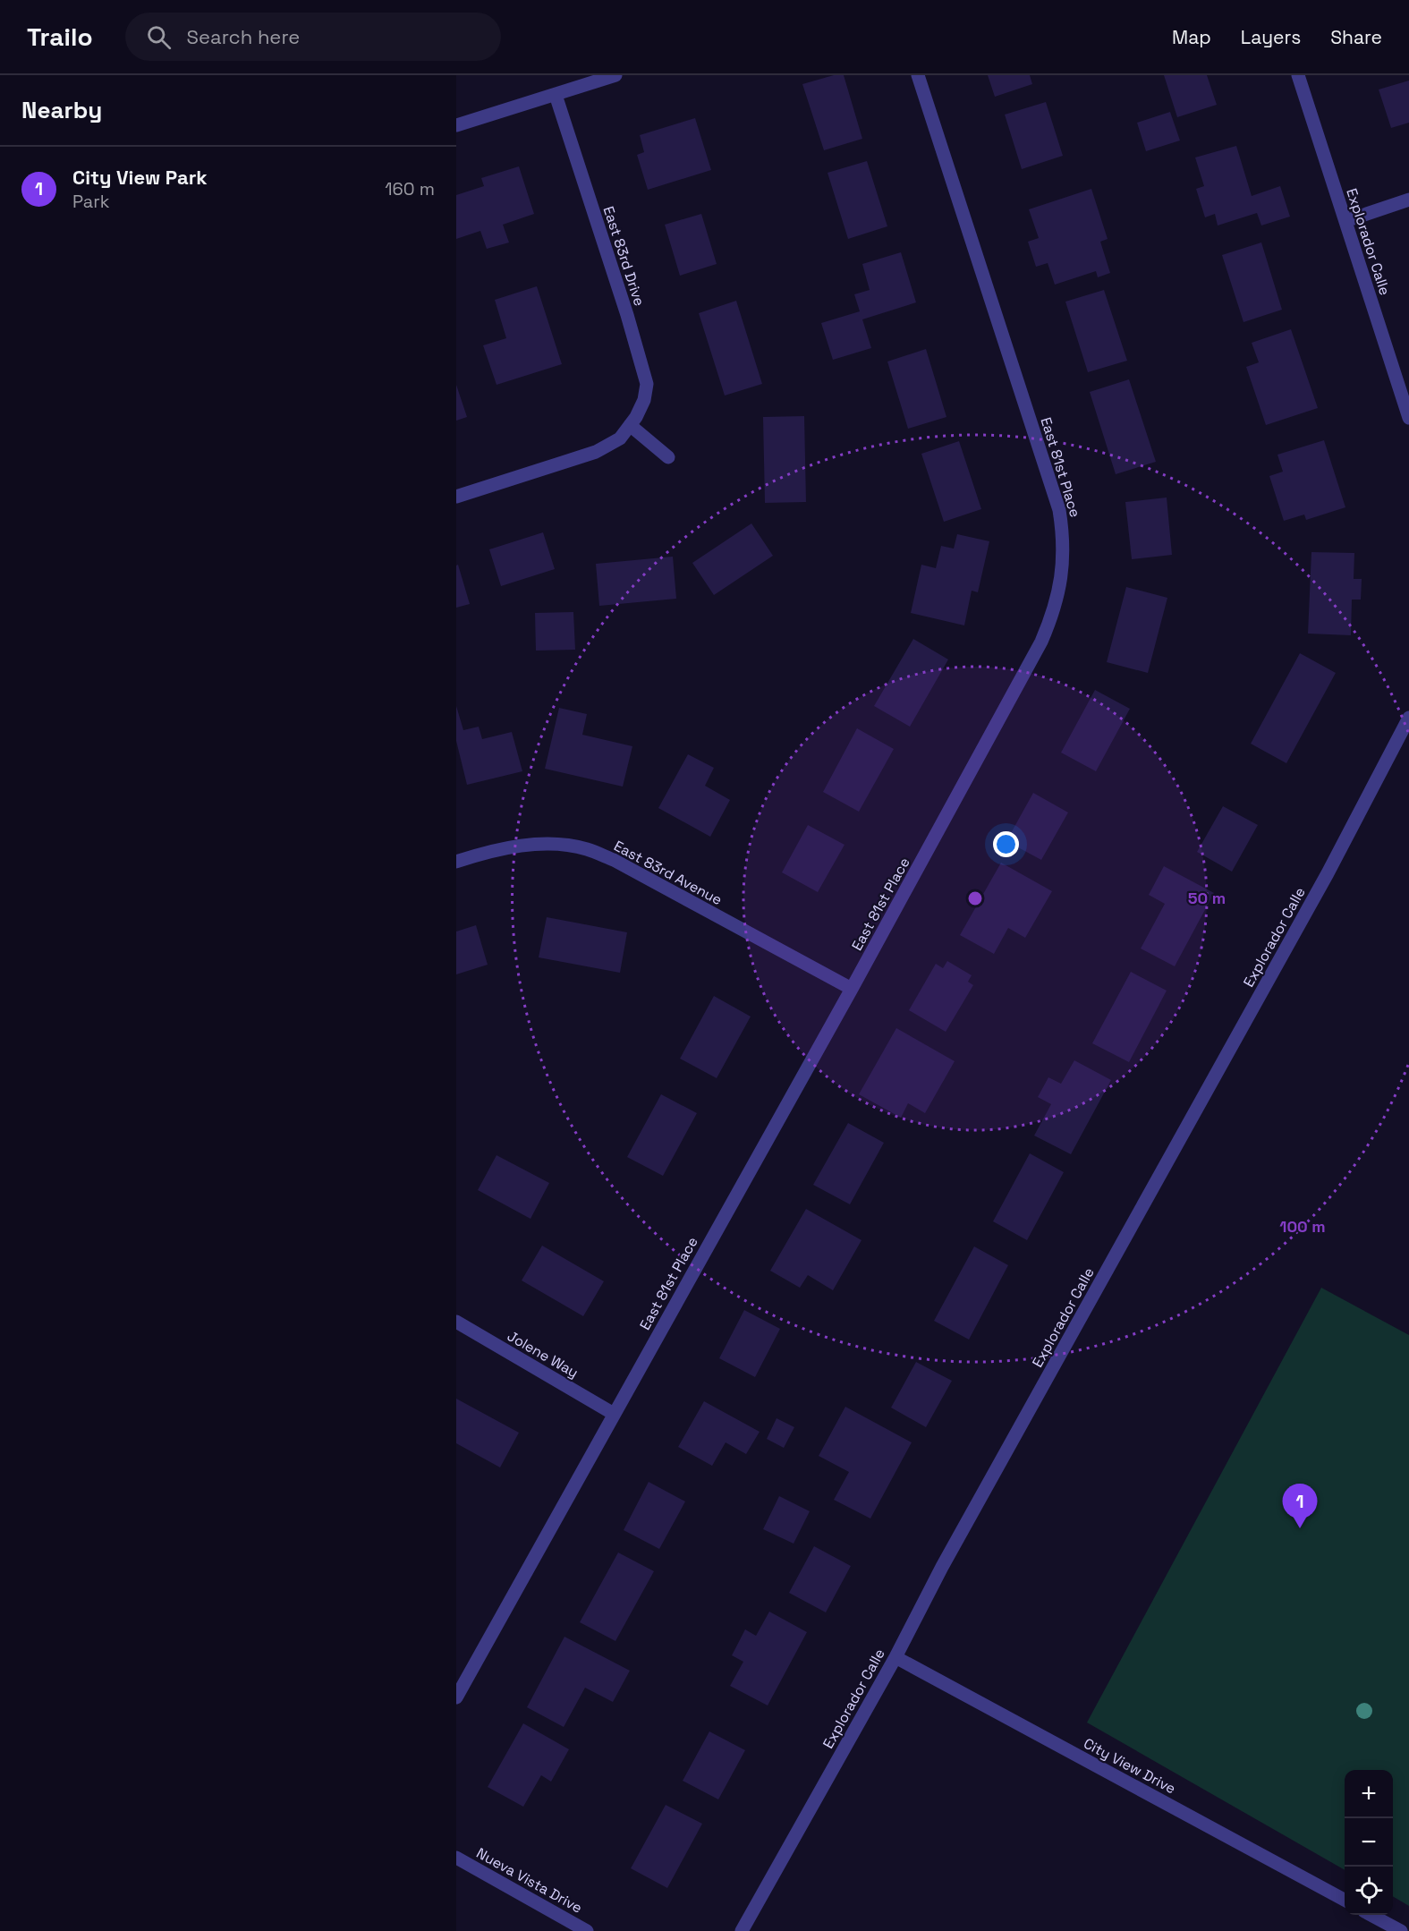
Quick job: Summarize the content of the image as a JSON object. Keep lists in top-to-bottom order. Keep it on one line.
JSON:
{"streets":{"street":["Explorador Calle","East 83rd Drive","East 81st Place","East 83rd Avenue","Jolene Way","City View Drive","Nueva Vista Drive"]},"crossings":[["Explorador Calle","City View Drive"],["East 81st Place","East 83rd Avenue"],["East 81st Place","Jolene Way"]],"page":{"header":"Trailo","search":"Search here","nav":["Map","Layers","Share"],"heading":"Nearby","list":[{"mark":"1","name":"City View Park","note":"Park","value":"160 m"}],"pins":"1","map_buttons":["+","−"]},"rings":["50 m","100 m"]}
